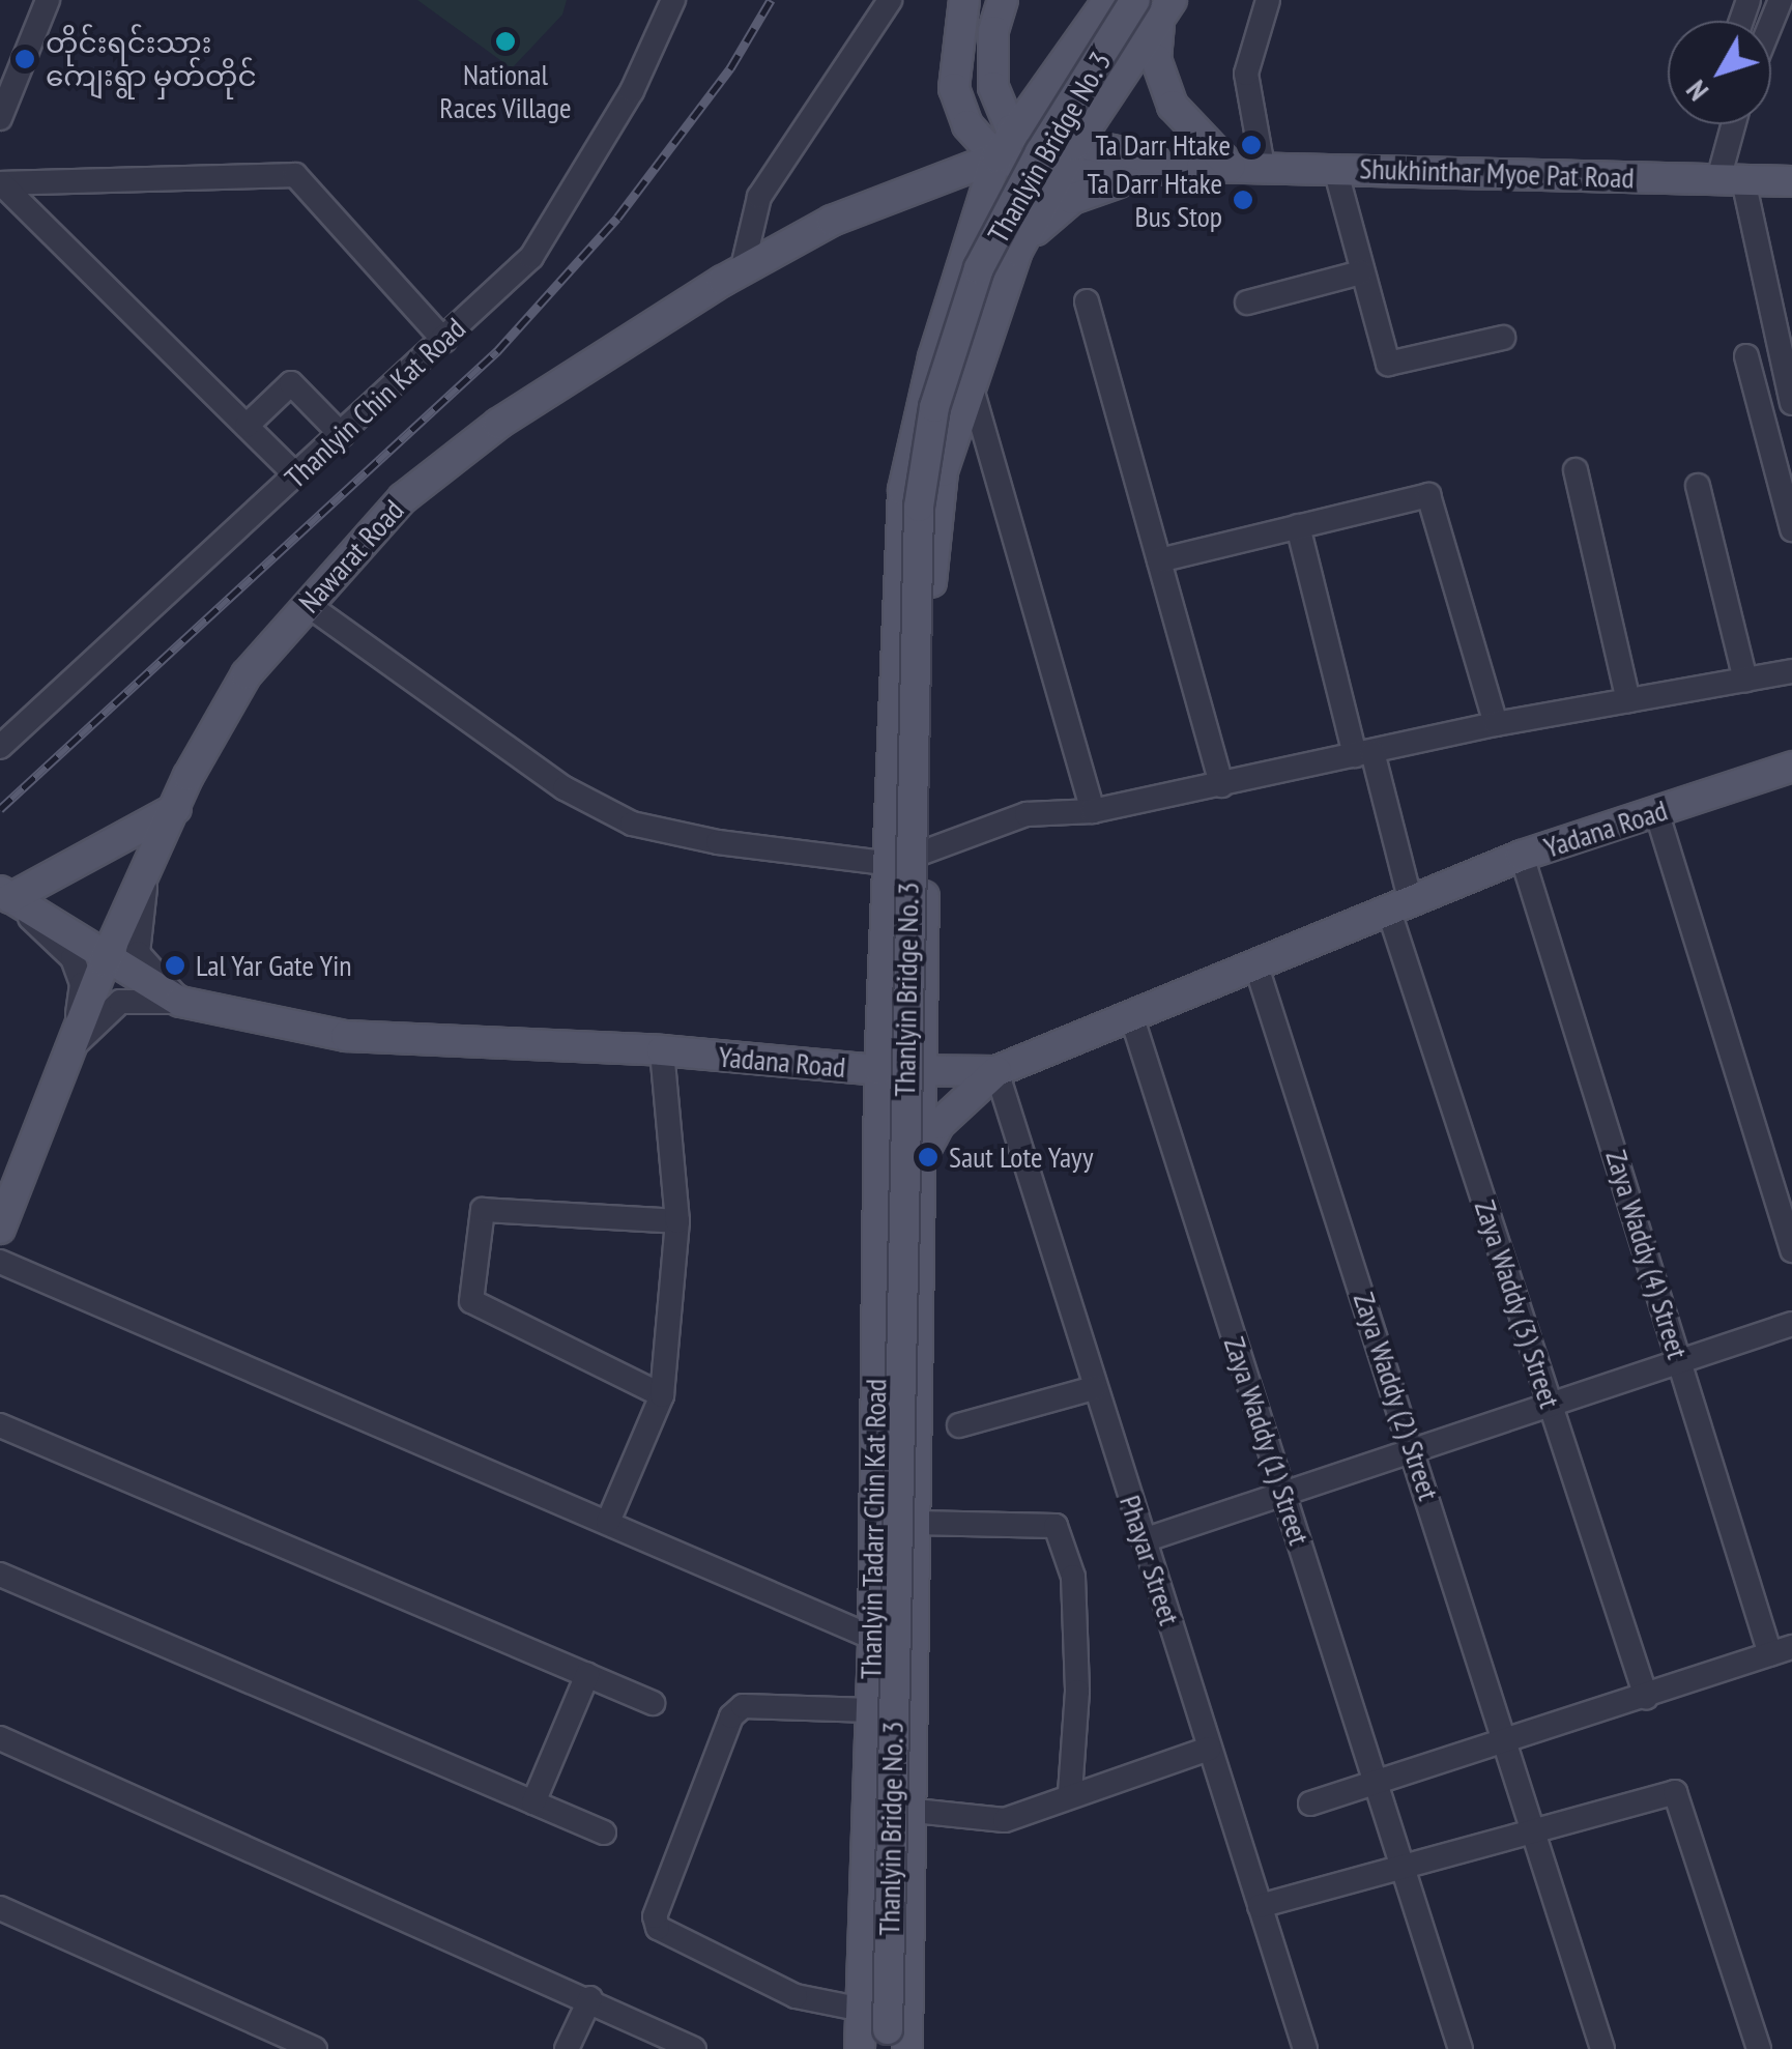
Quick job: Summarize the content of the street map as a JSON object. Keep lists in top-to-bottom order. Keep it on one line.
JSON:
{"streets":{"main road":["Thanlyin Bridge No. 3","Shukhinthar Myoe Pat Road","Nawarat Road","Yadana Road","Thanlyin Tadarr Chin Kat Road"],"street":["Thanlyin Chin Kat Road","Zaya Waddy (4) Street","Zaya Waddy (3) Street","Zaya Waddy (2) Street","Zaya Waddy (1) Street","Phayar Street"]},"crossings":[["Thanlyin Bridge No. 3","Thanlyin Tadarr Chin Kat Road"],["Nawarat Road","Yadana Road"],["Yadana Road","Zaya Waddy (4) Street"],["Yadana Road","Zaya Waddy (3) Street"],["Yadana Road","Zaya Waddy (2) Street"],["Yadana Road","Zaya Waddy (1) Street"],["Yadana Road","Thanlyin Tadarr Chin Kat Road"],["Yadana Road","Phayar Street"]],"places":["National Races Village","တိုင်းရင်းသား ကျေးရွာ မှတ်တိုင်","Ta Darr Htake","Ta Darr Htake Bus Stop","Lal Yar Gate Yin","Saut Lote Yayy"],"north":"bottom left"}
